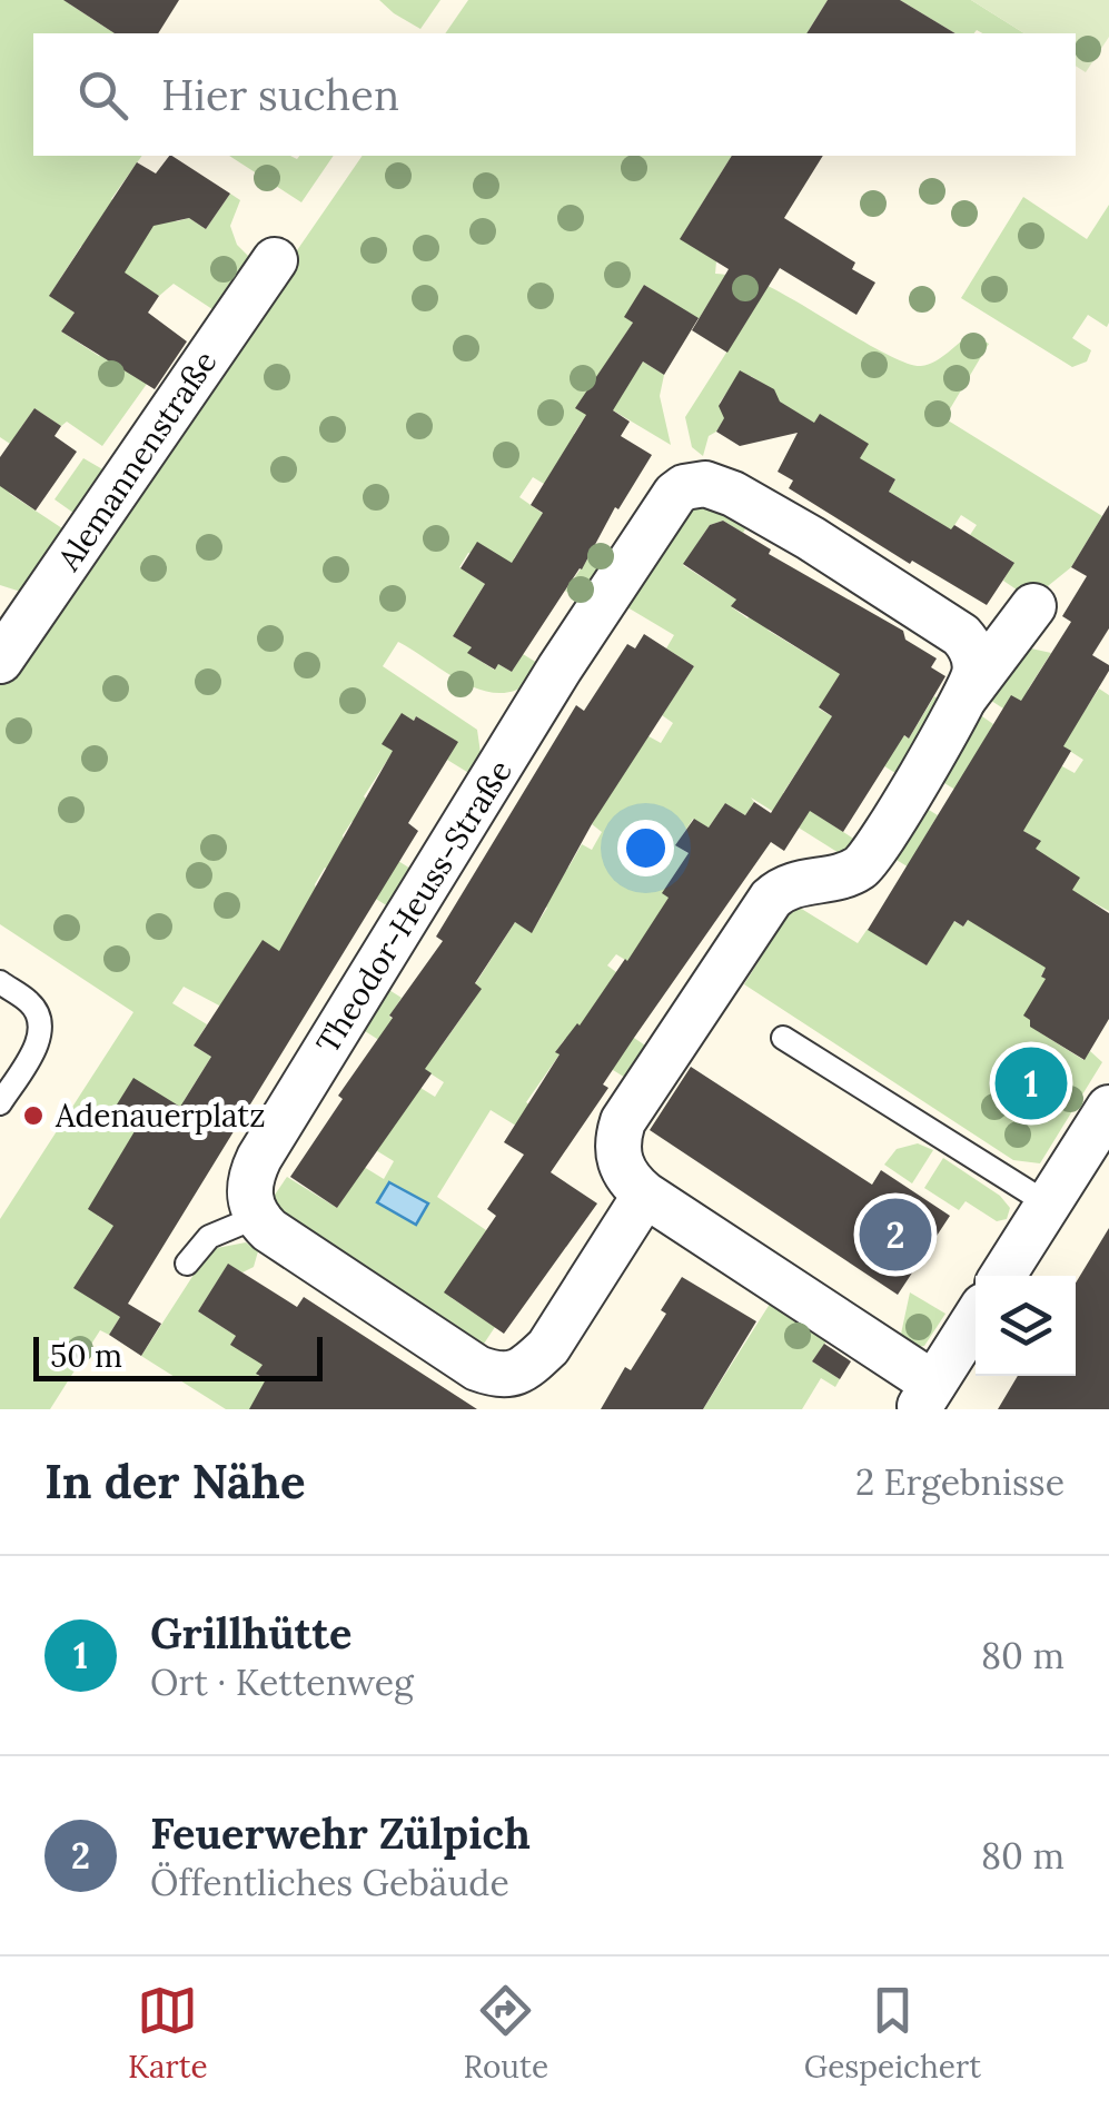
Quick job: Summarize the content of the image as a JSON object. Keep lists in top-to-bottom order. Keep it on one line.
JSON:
{"streets":{"street":["Alemannenstraße","Theodor-Heuss-Straße"]},"places":["Adenauerplatz"],"scale_bar":"50 m","page":{"search":"Hier suchen","pins":["1","2"],"scale":"50 m","heading":["In der Nähe","2 Ergebnisse"],"list":[{"mark":"1","name":"Grillhütte","note":"Ort · Kettenweg","value":"80 m"},{"mark":"2","name":"Feuerwehr Zülpich","note":"Öffentliches Gebäude","value":"80 m"}],"nav":["Karte","Route","Gespeichert"]}}
